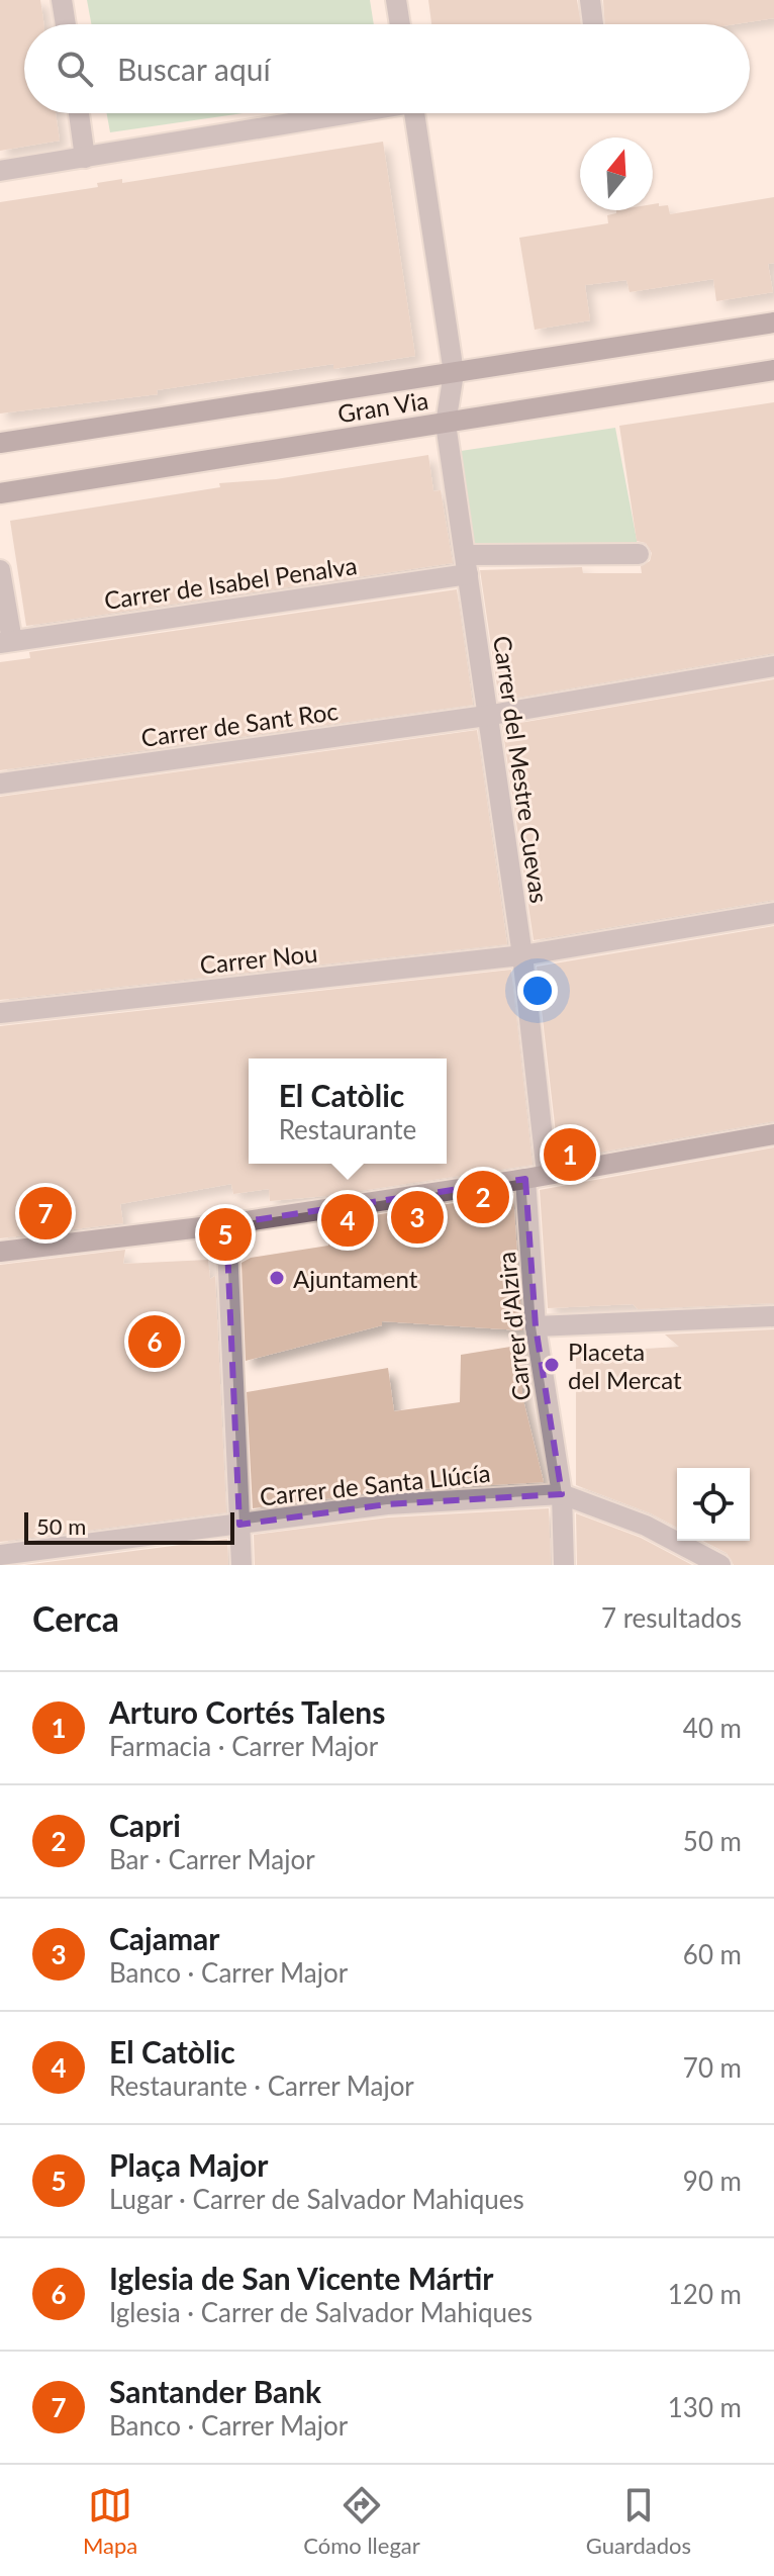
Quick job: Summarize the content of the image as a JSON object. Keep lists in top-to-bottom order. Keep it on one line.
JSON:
{"streets":{"street":["Gran Via","Carrer de Isabel Penalva","Carrer de Sant Roc","Carrer del Mestre Cuevas","Carrer Nou","Carrer d'Alzira","Carrer de Santa Llúcía"]},"crossings":[["Gran Via","Carrer del Mestre Cuevas"],["Carrer de Isabel Penalva","Carrer del Mestre Cuevas"],["Carrer de Sant Roc","Carrer del Mestre Cuevas"],["Carrer del Mestre Cuevas","Carrer Nou"],["Carrer d'Alzira","Carrer de Santa Llúcía"]],"places":["Ajuntament","Placeta del Mercat"],"scale_bar":"50 m","north":"top","page":{"search":"Buscar aquí","popup":["El Catòlic","Restaurante"],"pins":["1","2","7","3","4","5","6"],"scale":"50 m","heading":["Cerca","7 resultados"],"list":[{"mark":"1","name":"Arturo Cortés Talens","note":"Farmacia · Carrer Major","value":"40 m"},{"mark":"2","name":"Capri","note":"Bar · Carrer Major","value":"50 m"},{"mark":"3","name":"Cajamar","note":"Banco · Carrer Major","value":"60 m"},{"mark":"4","name":"El Catòlic","note":"Restaurante · Carrer Major","value":"70 m"},{"mark":"5","name":"Plaça Major","note":"Lugar · Carrer de Salvador Mahiques","value":"90 m"},{"mark":"6","name":"Iglesia de San Vicente Mártir","note":"Iglesia · Carrer de Salvador Mahiques","value":"120 m"},{"mark":"7","name":"Santander Bank","note":"Banco · Carrer Major","value":"130 m"}],"nav":["Mapa","Cómo llegar","Guardados"]}}
